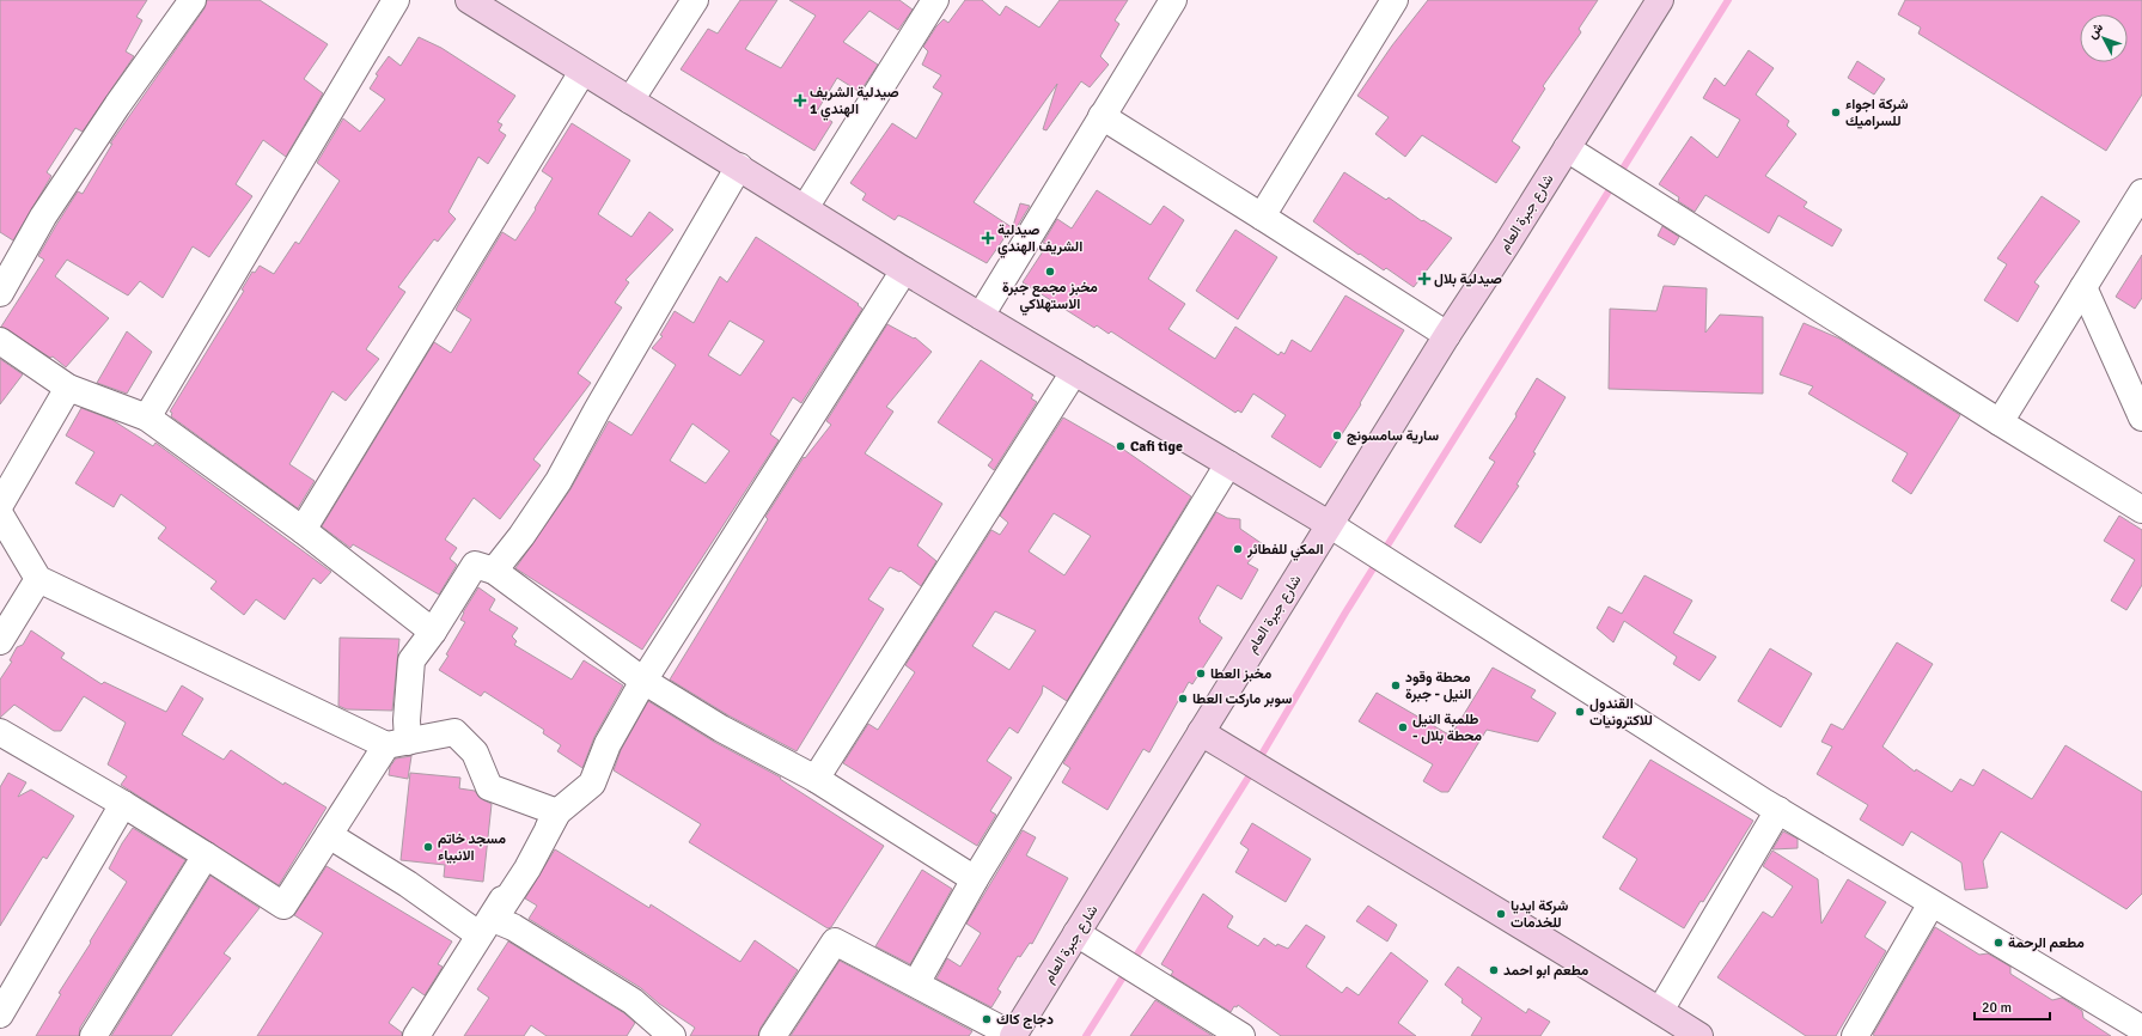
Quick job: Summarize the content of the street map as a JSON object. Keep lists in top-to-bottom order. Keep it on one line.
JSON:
{"streets":{"street":["شارع جبرة العام"]},"places":{"health":["صيدلية الشريف الهندي 1","صيدلية الشريف الهندي","صيدلية بلال"],"other":["شركة اجواء للسراميك","مخبز مجمع جبرة الاستهلاكي","سارية سامسونج","Cafi tige","المكي للفطائر","مخبز العطا","محطة وقود النيل - جبرة","سوبر ماركت العطا","القندول للاكترونيات","طلمبة النيل - محطة بلال","مسجد خاتم الانبياء","شركة ايديا للخدمات","مطعم الرحمة","مطعم ابو احمد","دجاج كاك"]},"scale_bar":"20 m","north":"top left"}
